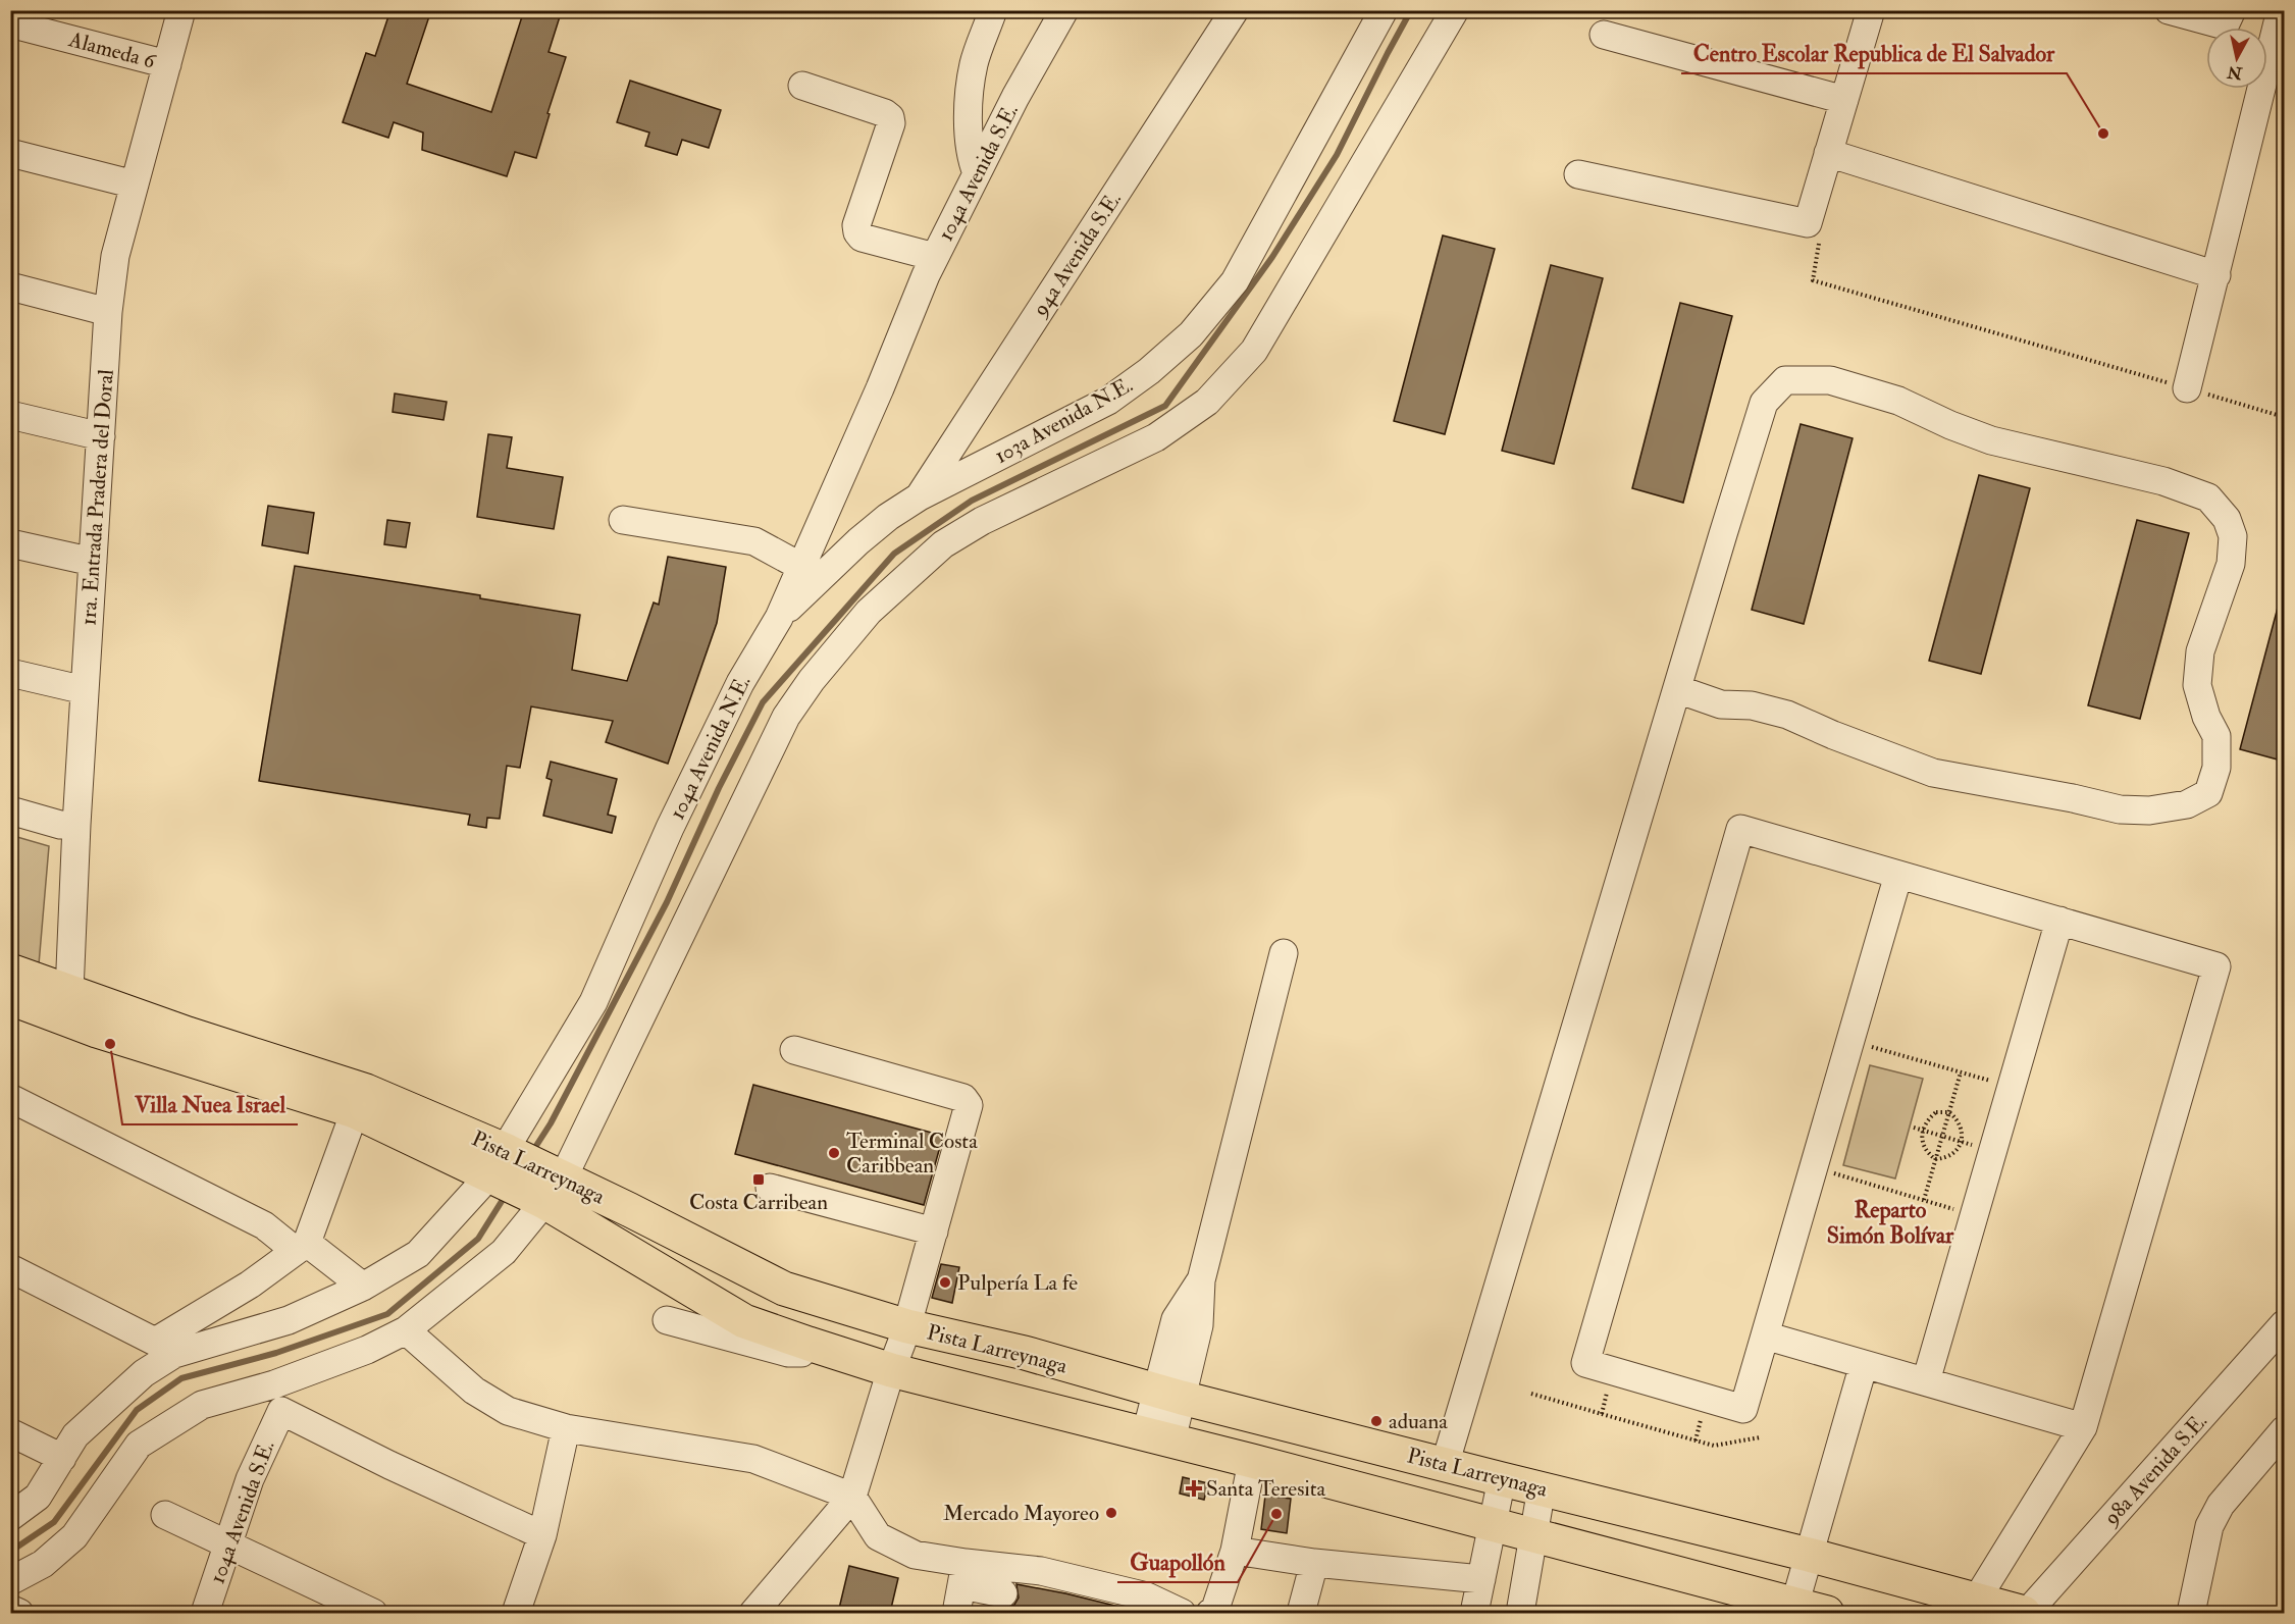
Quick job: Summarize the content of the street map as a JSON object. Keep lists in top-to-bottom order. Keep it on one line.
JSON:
{"streets":{"main road":["Pista Larreynaga"],"street":["Alameda 6","104a Avenida S.E.","94a Avenida S.E.","103a Avenida N.E.","1ra. Entrada Pradera del Doral","104a Avenida N.E.","98a Avenida S.E."]},"crossings":[["Alameda 6","1ra. Entrada Pradera del Doral"],["104a Avenida S.E.","104a Avenida N.E."],["94a Avenida S.E.","103a Avenida N.E."],["103a Avenida N.E.","104a Avenida N.E."],["1ra. Entrada Pradera del Doral","Pista Larreynaga"],["104a Avenida N.E.","Pista Larreynaga"],["Pista Larreynaga","98a Avenida S.E."]],"districts":["Reparto Simón Bolívar"],"places":{"other":["Centro Escolar Republica de El Salvador","Villa Nuea Israel","Terminal Costa Caribbean","Pulpería La fe","aduana","Mercado Mayoreo","Guapollón"],"transit":["Costa Carribean"],"health":["Santa Teresita"]},"north":"bottom"}
